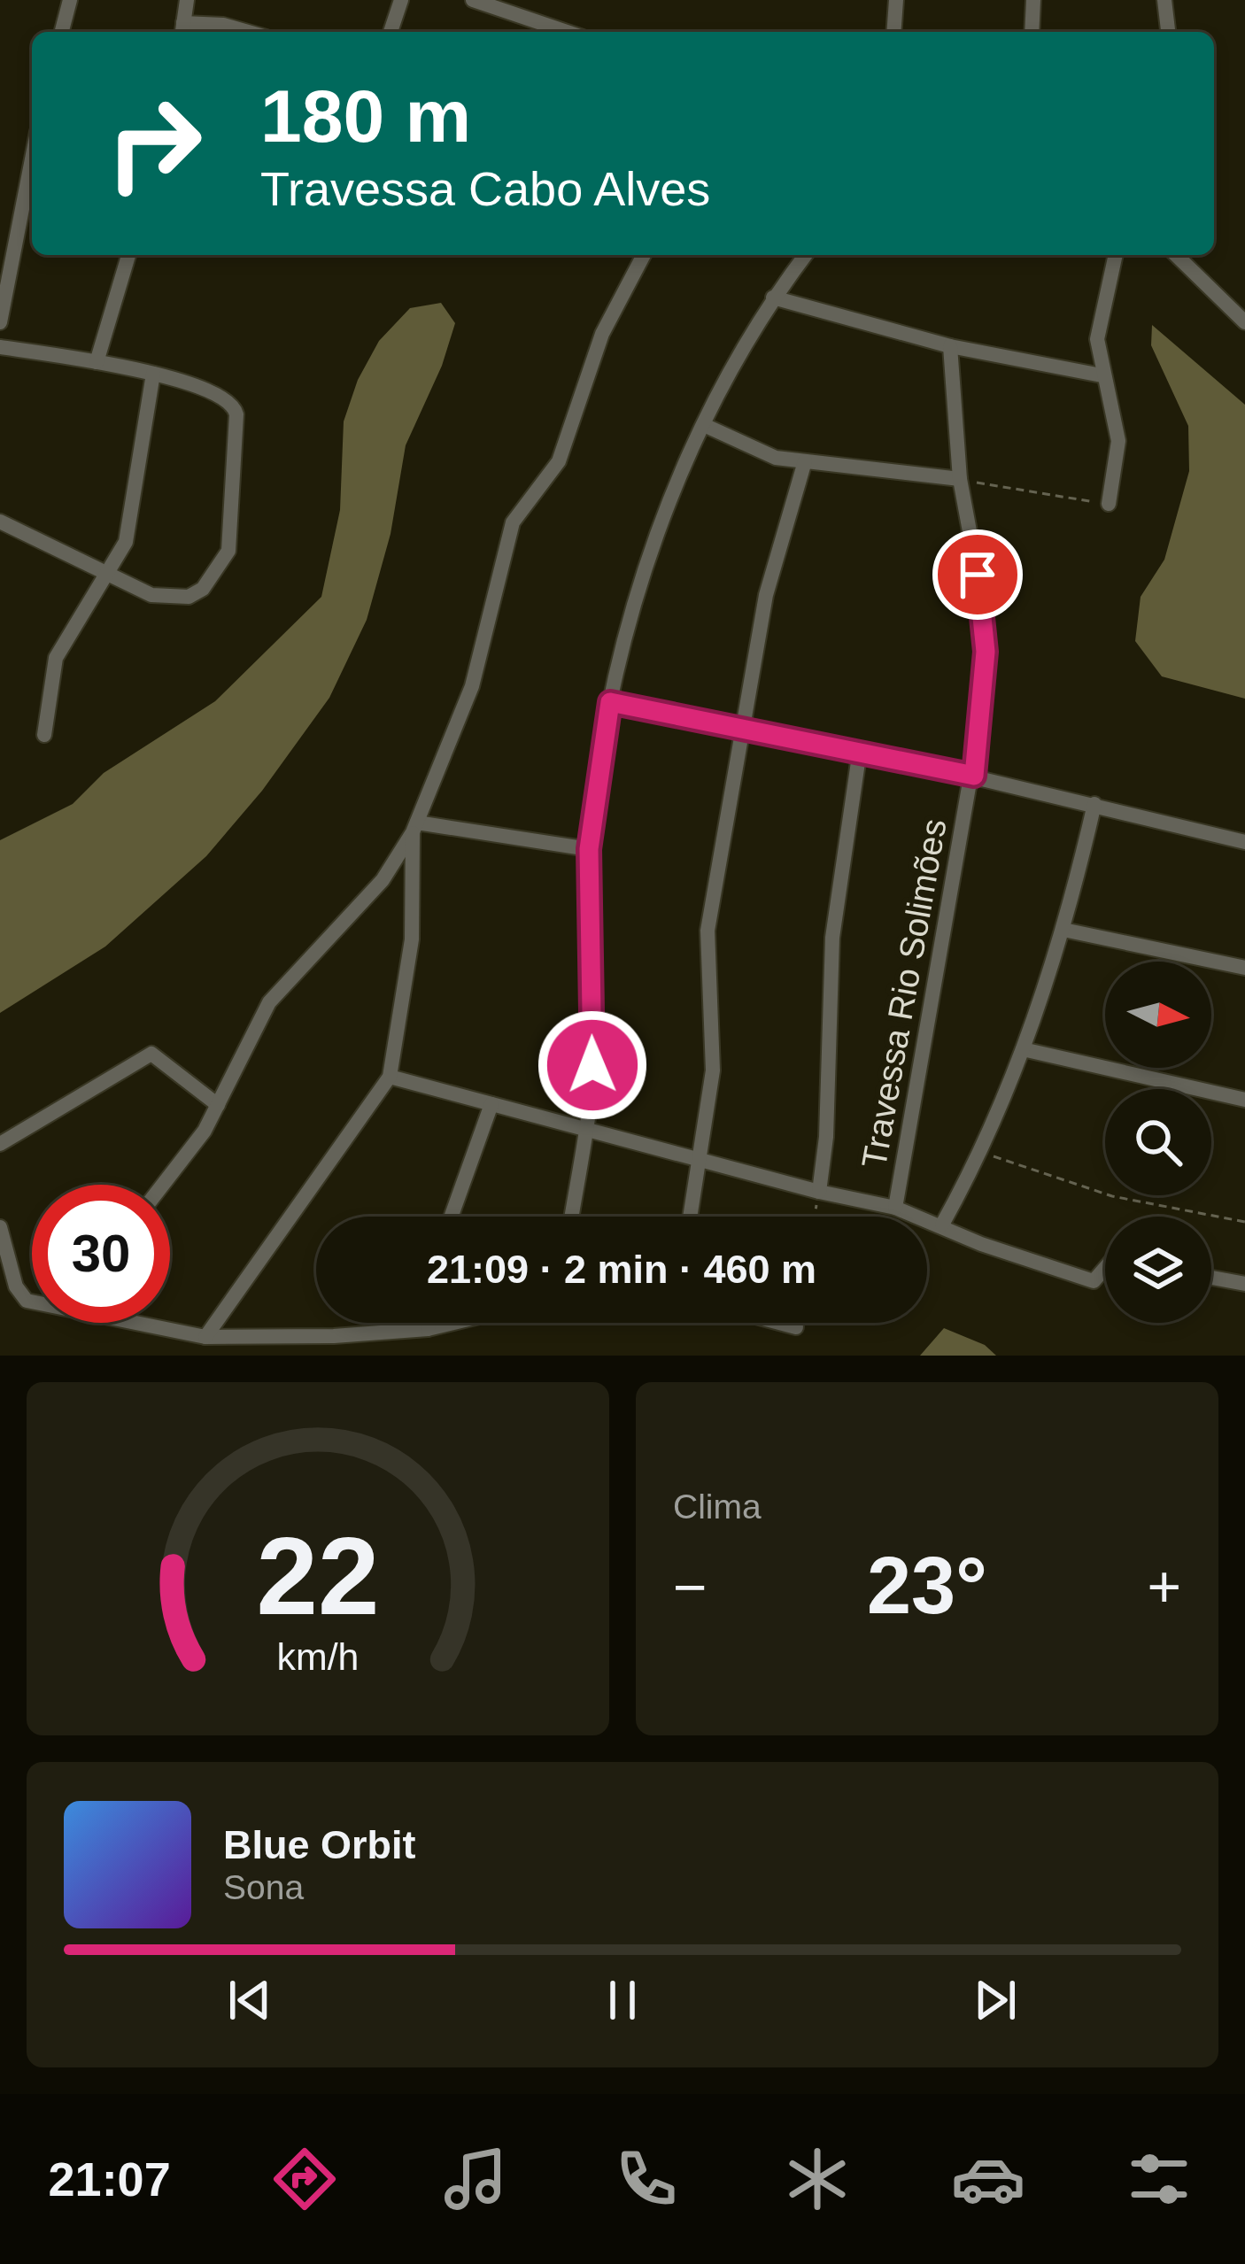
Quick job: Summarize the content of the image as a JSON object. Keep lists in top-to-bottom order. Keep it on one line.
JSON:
{"streets":{"street":["Travessa Rio Solimões"]},"north":"right","page":{"turn":["180 m","Travessa Cabo Alves"],"limit":"30","trip":"21:09 · 2 min · 460 m","tile":"Clima","heat":["−","23°","+"],"song":["Blue Orbit","Sona"],"tabs":"21:07","gauge":["22","km/h"]}}
